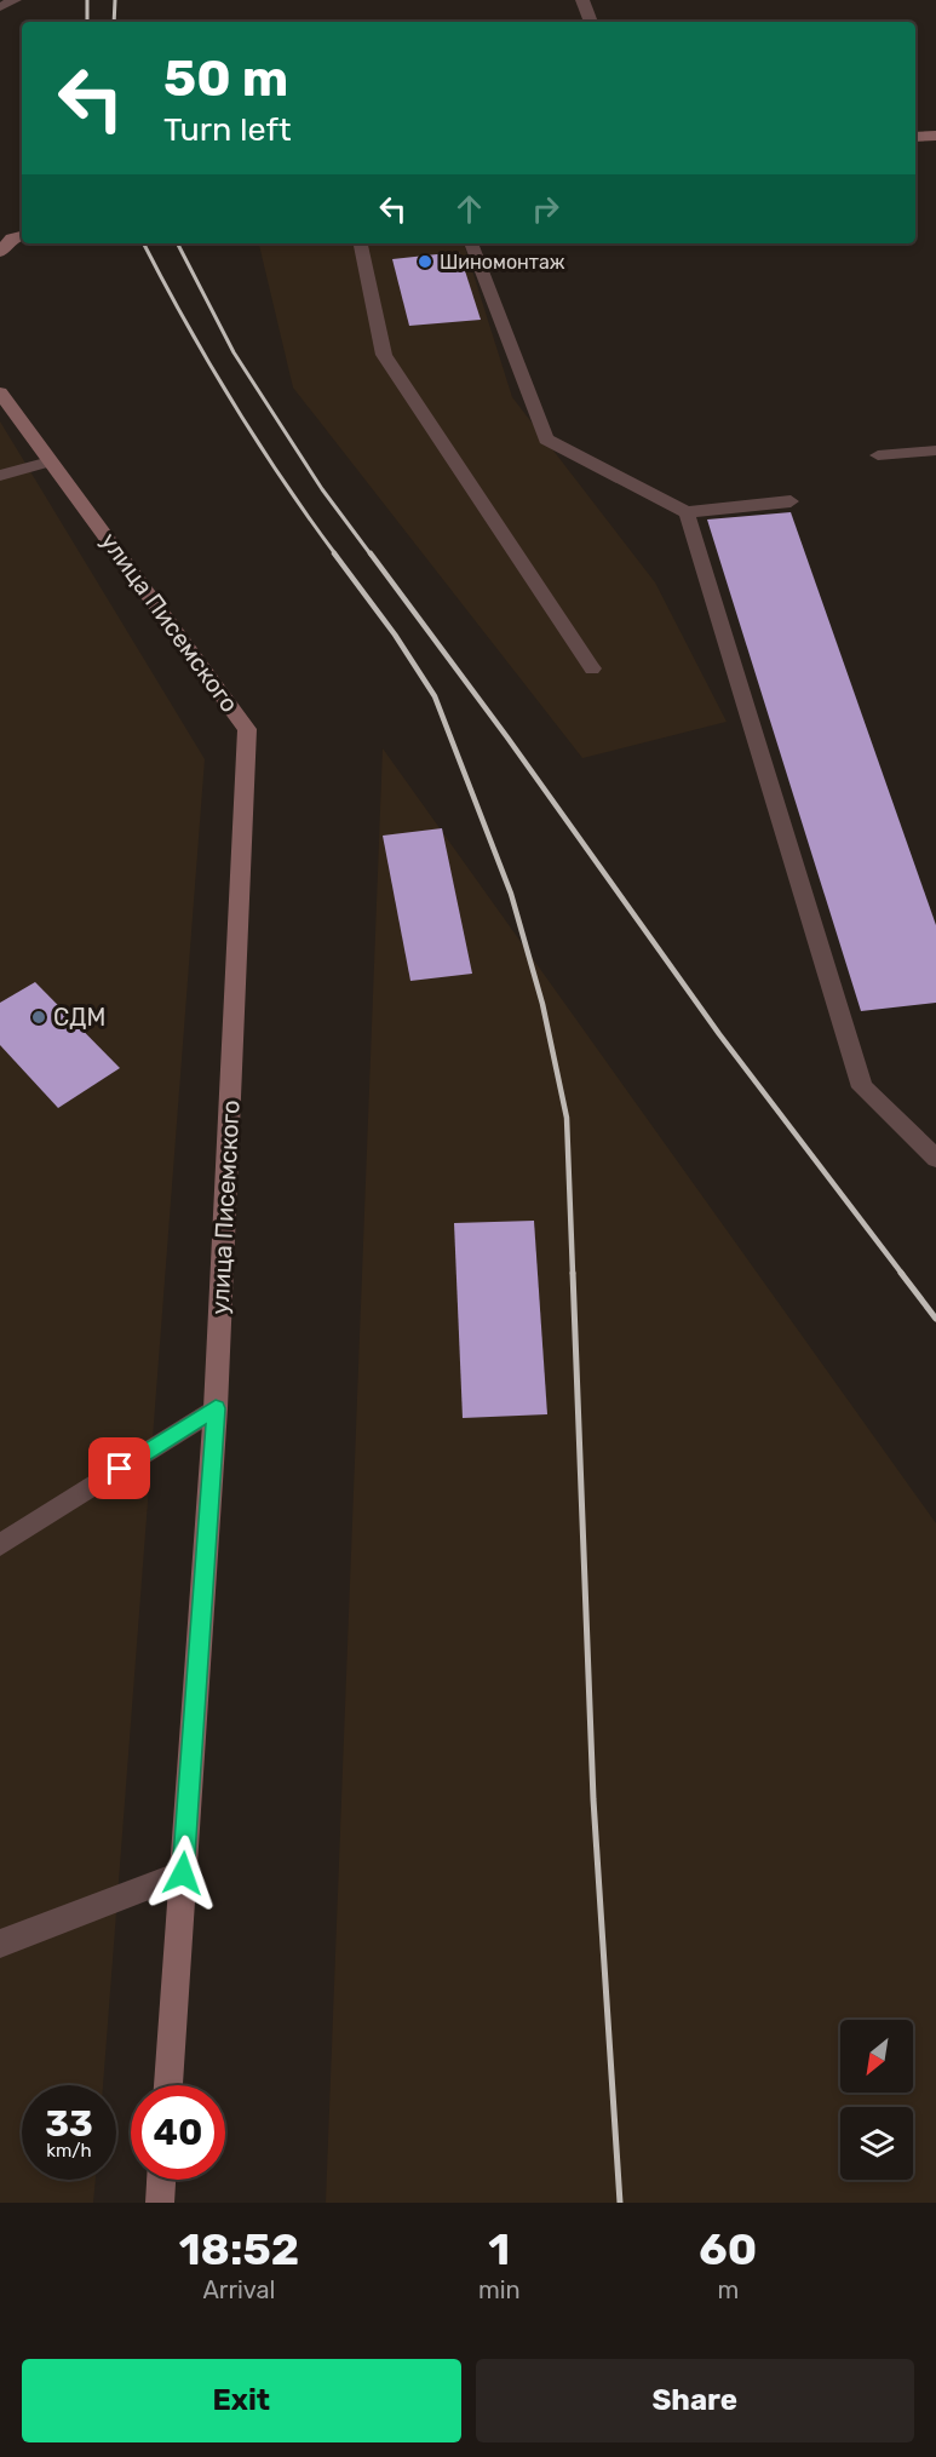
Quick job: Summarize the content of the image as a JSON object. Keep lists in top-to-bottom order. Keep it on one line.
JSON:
{"streets":{"street":["улица Писемского"]},"places":["Шиномонтаж","СДМ"],"north":"bottom left","page":{"turn":["50 m","Turn left"],"speed":"33 km/h","limit":"40","eta":["18:52","Arrival","1","min","60","m"],"buttons":["Exit","Share"]}}
